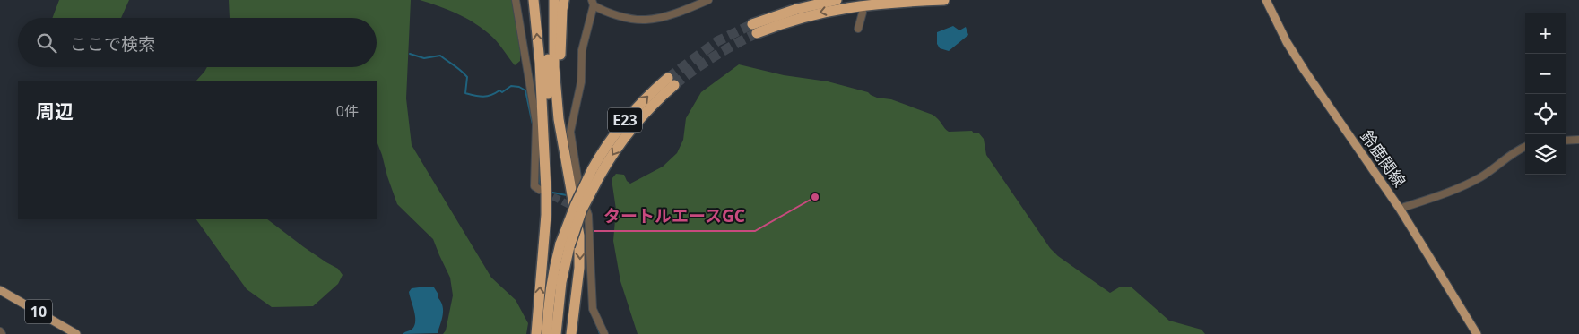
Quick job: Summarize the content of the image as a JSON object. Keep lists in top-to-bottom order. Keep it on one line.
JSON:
{"streets":{"highway":["E23"],"main road":["鈴鹿関線","10"]},"places":["タートルエースGC"],"page":{"map_buttons":["+","−"],"search":"ここで検索","heading":["周辺","0件"]}}
